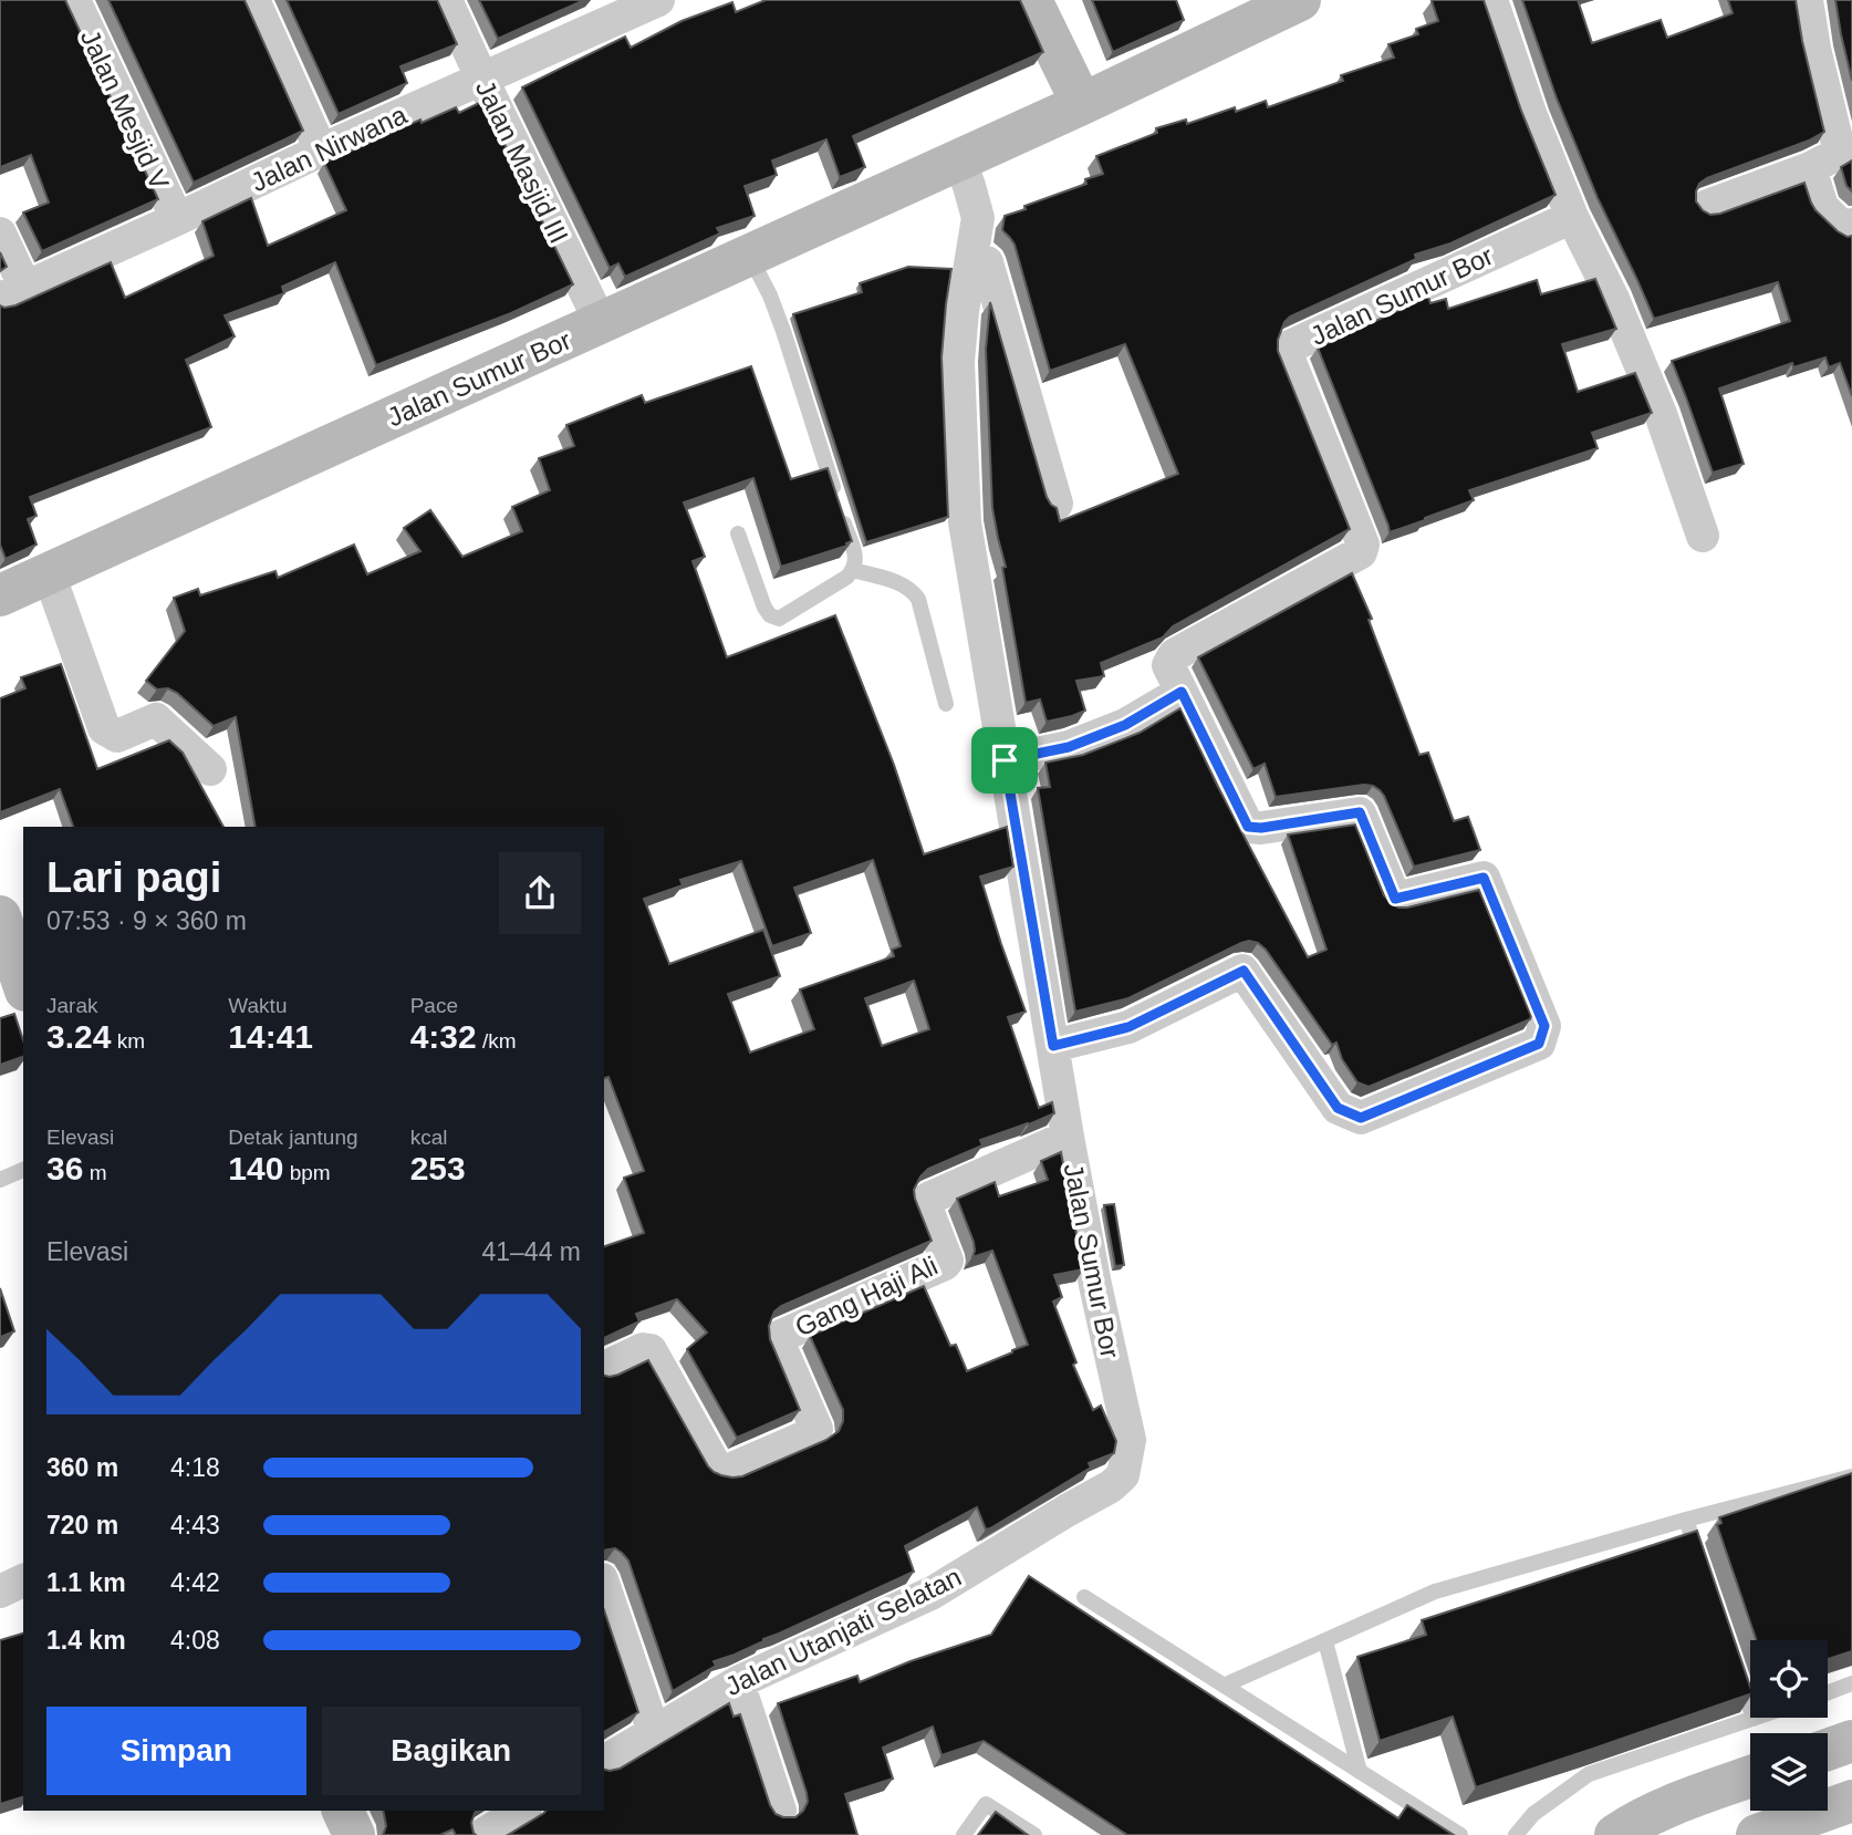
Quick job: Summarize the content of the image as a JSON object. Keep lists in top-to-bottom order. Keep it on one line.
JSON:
{"streets":{"main road":["Jalan Sumur Bor"],"street":["Jalan Mesjid V","Jalan Nirwana","Jalan Masjid III","Gang Haji Ali","Jalan Utanjati Selatan"]},"crossings":[["Jalan Mesjid V","Jalan Nirwana"],["Jalan Nirwana","Jalan Masjid III"],["Jalan Masjid III","Jalan Sumur Bor"],["Jalan Sumur Bor","Gang Haji Ali"],["Jalan Sumur Bor","Jalan Utanjati Selatan"]],"page":{"heading":["Lari pagi","07:53 · 9 × 360 m"],"stats":[["Jarak","3.24 km"],["Waktu","14:41"],["Pace","4:32 /km"],["Elevasi","36 m"],["Detak jantung","140 bpm"],["kcal","253"]],"chart":["Elevasi","41–44 m"],"list":[{"name":"360 m","note":"4:18"},{"name":"720 m","note":"4:43"},{"name":"1.1 km","note":"4:42"},{"name":"1.4 km","note":"4:08"}],"buttons":["Simpan","Bagikan"]}}
